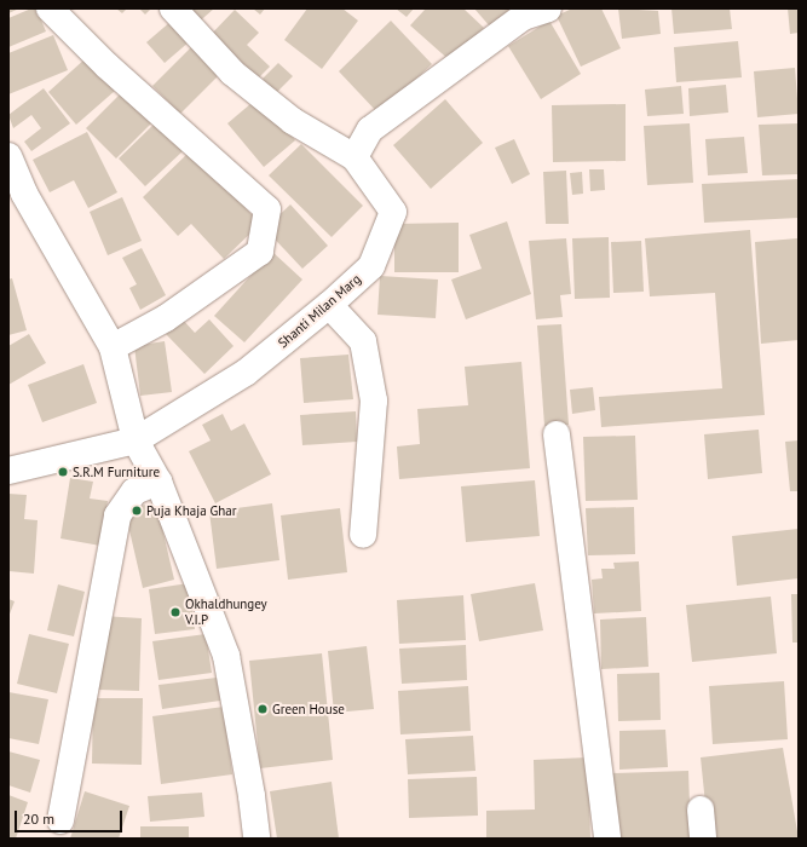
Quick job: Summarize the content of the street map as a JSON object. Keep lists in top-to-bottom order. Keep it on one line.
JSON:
{"streets":{"street":["Shanti Milan Marg"]},"places":["S.R.M Furniture","Puja Khaja Ghar","Okhaldhungey V.I.P","Green House"],"scale_bar":"20 m"}
